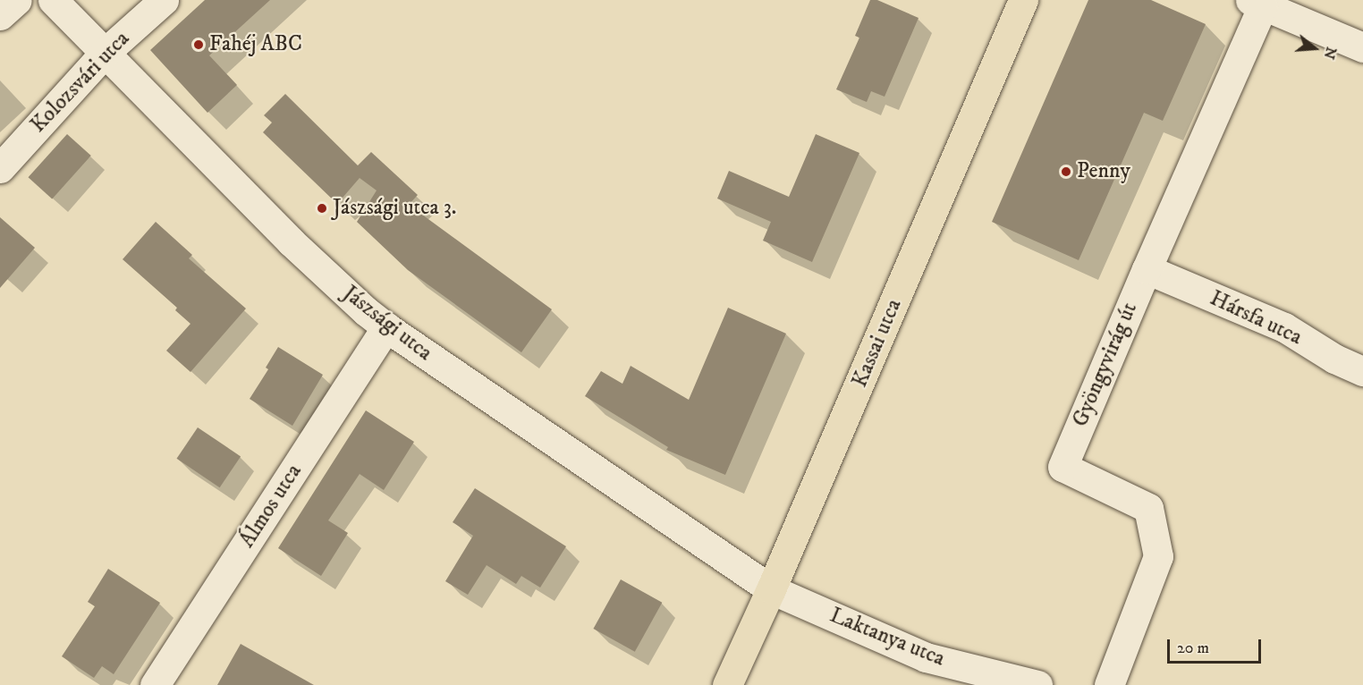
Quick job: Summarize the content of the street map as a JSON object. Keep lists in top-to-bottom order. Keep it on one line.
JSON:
{"streets":{"main road":["Kassai utca"],"street":["Kolozsvári utca","Hársfa utca","Jászsági utca","Gyöngyvirág út","Álmos utca","Laktanya utca"]},"crossings":[["Kolozsvári utca","Jászsági utca"],["Hársfa utca","Gyöngyvirág út"],["Jászsági utca","Kassai utca"],["Jászsági utca","Álmos utca"],["Jászsági utca","Laktanya utca"],["Kassai utca","Laktanya utca"]],"places":["Fahéj ABC","Penny","Jászsági utca 3."],"scale_bar":"20 m","north":"right"}
